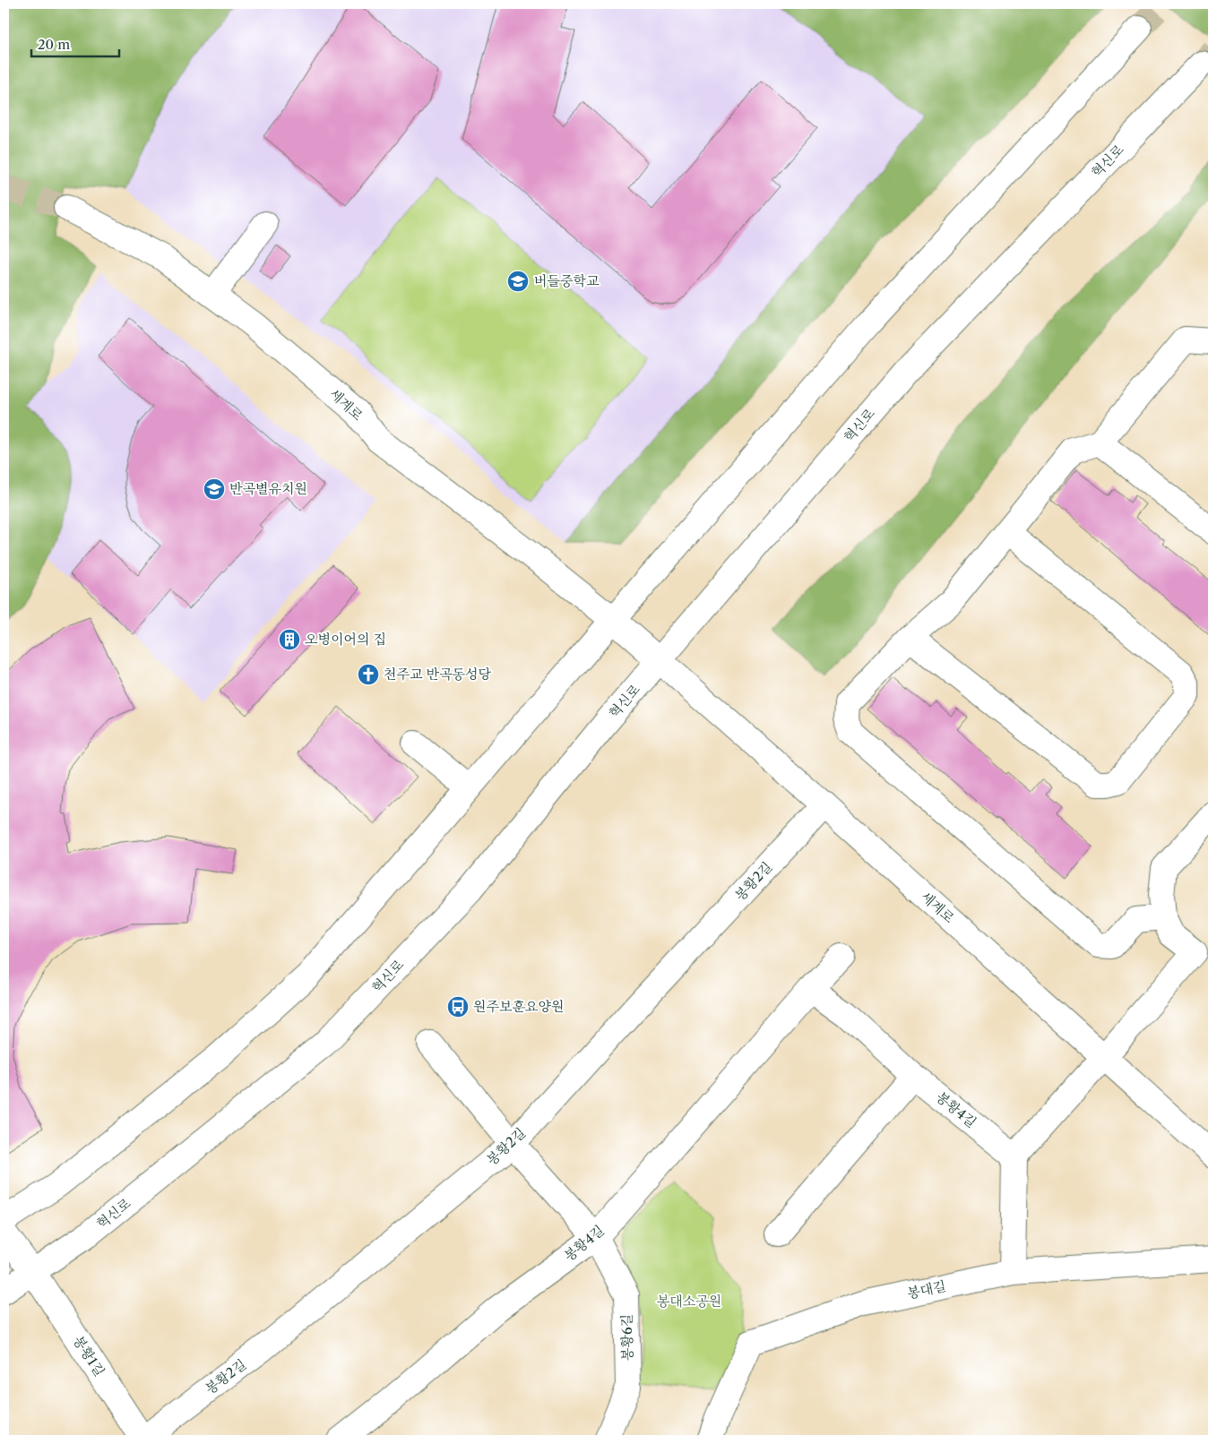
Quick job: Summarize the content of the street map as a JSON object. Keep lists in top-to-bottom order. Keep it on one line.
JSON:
{"streets":{"street":["혁신로","세계로","봉황2길","봉황4길","봉대길","봉황6길","봉황1길"]},"crossings":[["혁신로","세계로"],["혁신로","봉황1길"],["세계로","봉황2길"],["봉황2길","봉황6길"],["봉황2길","봉황1길"],["봉황4길","봉황6길"]],"parks":["봉대소공원"],"places":{"school or university":["버들중학교","반곡별유치원"],"building":["오병이어의 집"],"church":["천주교 반곡동성당"],"bus stop":["원주보훈요양원"]},"scale_bar":"20 m"}
